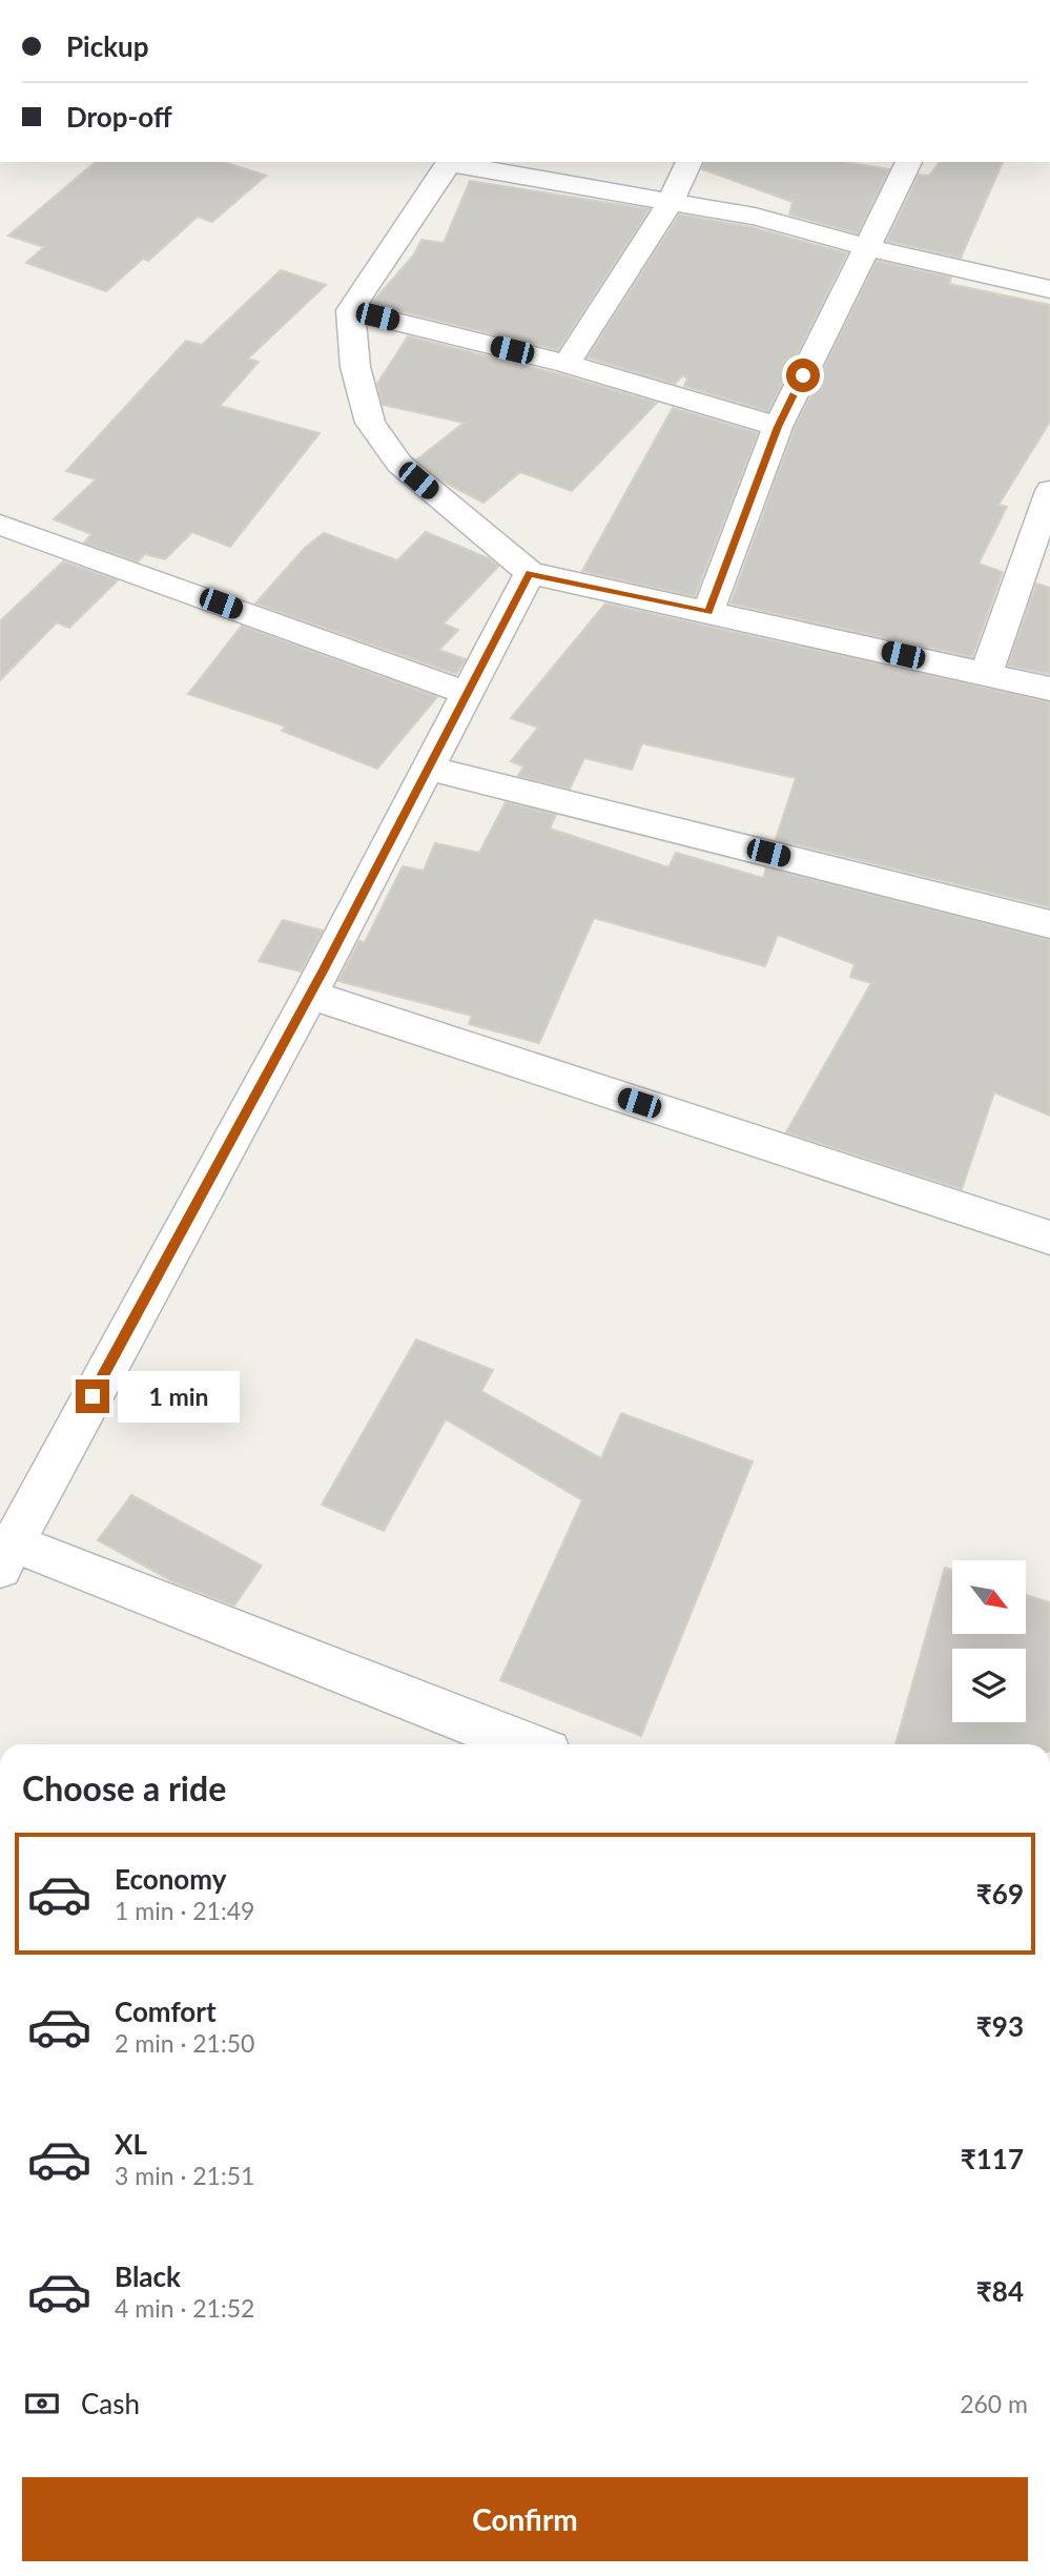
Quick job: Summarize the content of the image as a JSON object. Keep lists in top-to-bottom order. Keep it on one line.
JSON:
{"north":"bottom right","page":{"banner":["Pickup","Drop-off"],"bubble":"1 min","heading":"Choose a ride","list":[{"name":"Economy","note":"1 min · 21:49","value":"₹69"},{"name":"Comfort","note":"2 min · 21:50","value":"₹93"},{"name":"XL","note":"3 min · 21:51","value":"₹117"},{"name":"Black","note":"4 min · 21:52","value":"₹84"}],"pay":["Cash","260 m"],"buttons":"Confirm"}}
